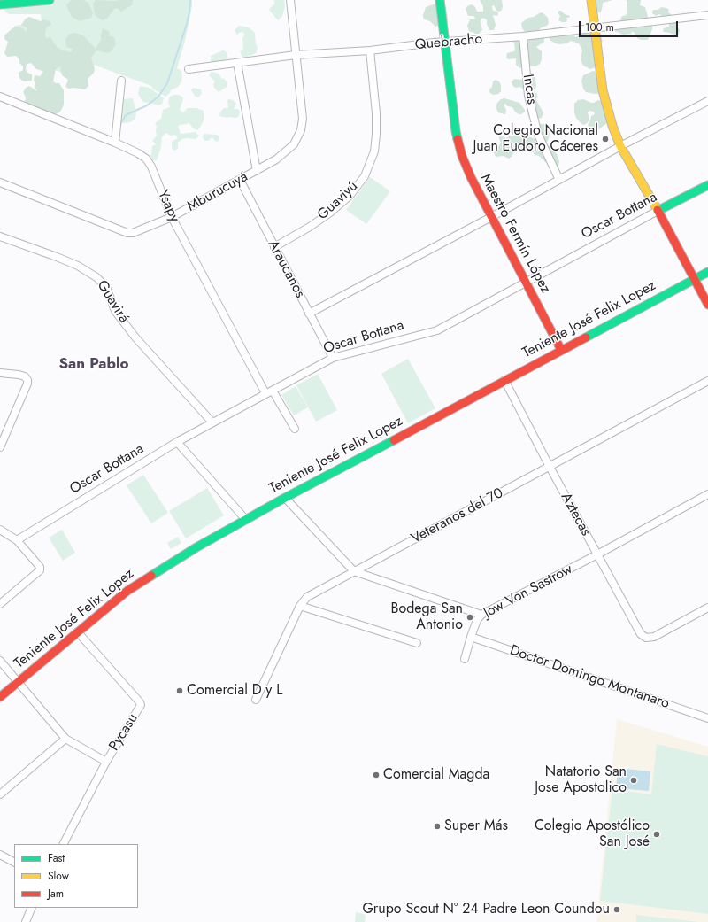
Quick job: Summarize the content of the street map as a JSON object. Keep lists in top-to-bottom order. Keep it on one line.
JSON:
{"streets":{"main road":["Oscar Bottana","Maestro Fermín López","Teniente José Felix Lopez"],"street":["Quebracho","Incas","Mburucuyá","Guaviyú","Ysapy","Araucanos","Guavirá","Aztecas","Veteranos del 70","Jow Von Sastrow","Doctor Domingo Montanaro","Pycasu"]},"crossings":[["Quebracho","Incas"],["Quebracho","Mburucuyá"],["Quebracho","Guaviyú"],["Quebracho","Maestro Fermín López"],["Mburucuyá","Ysapy"],["Mburucuyá","Araucanos"],["Guaviyú","Araucanos"],["Ysapy","Oscar Bottana"],["Oscar Bottana","Maestro Fermín López"],["Oscar Bottana","Araucanos"],["Oscar Bottana","Guavirá"],["Maestro Fermín López","Teniente José Felix Lopez"],["Teniente José Felix Lopez","Aztecas"],["Teniente José Felix Lopez","Pycasu"],["Aztecas","Veteranos del 70"],["Aztecas","Jow Von Sastrow"],["Jow Von Sastrow","Doctor Domingo Montanaro"]],"districts":["San Pablo"],"places":["Colegio Nacional Juan Eudoro Cáceres","Bodega San Antonio","Comercial D y L","Comercial Magda","Natatorio San Jose Apostolico","Super Más","Colegio Apostólico San José","Grupo Scout N° 24 Padre Leon Coundou"],"legend":["Fast","Slow","Jam"],"scale_bar":"100 m"}
